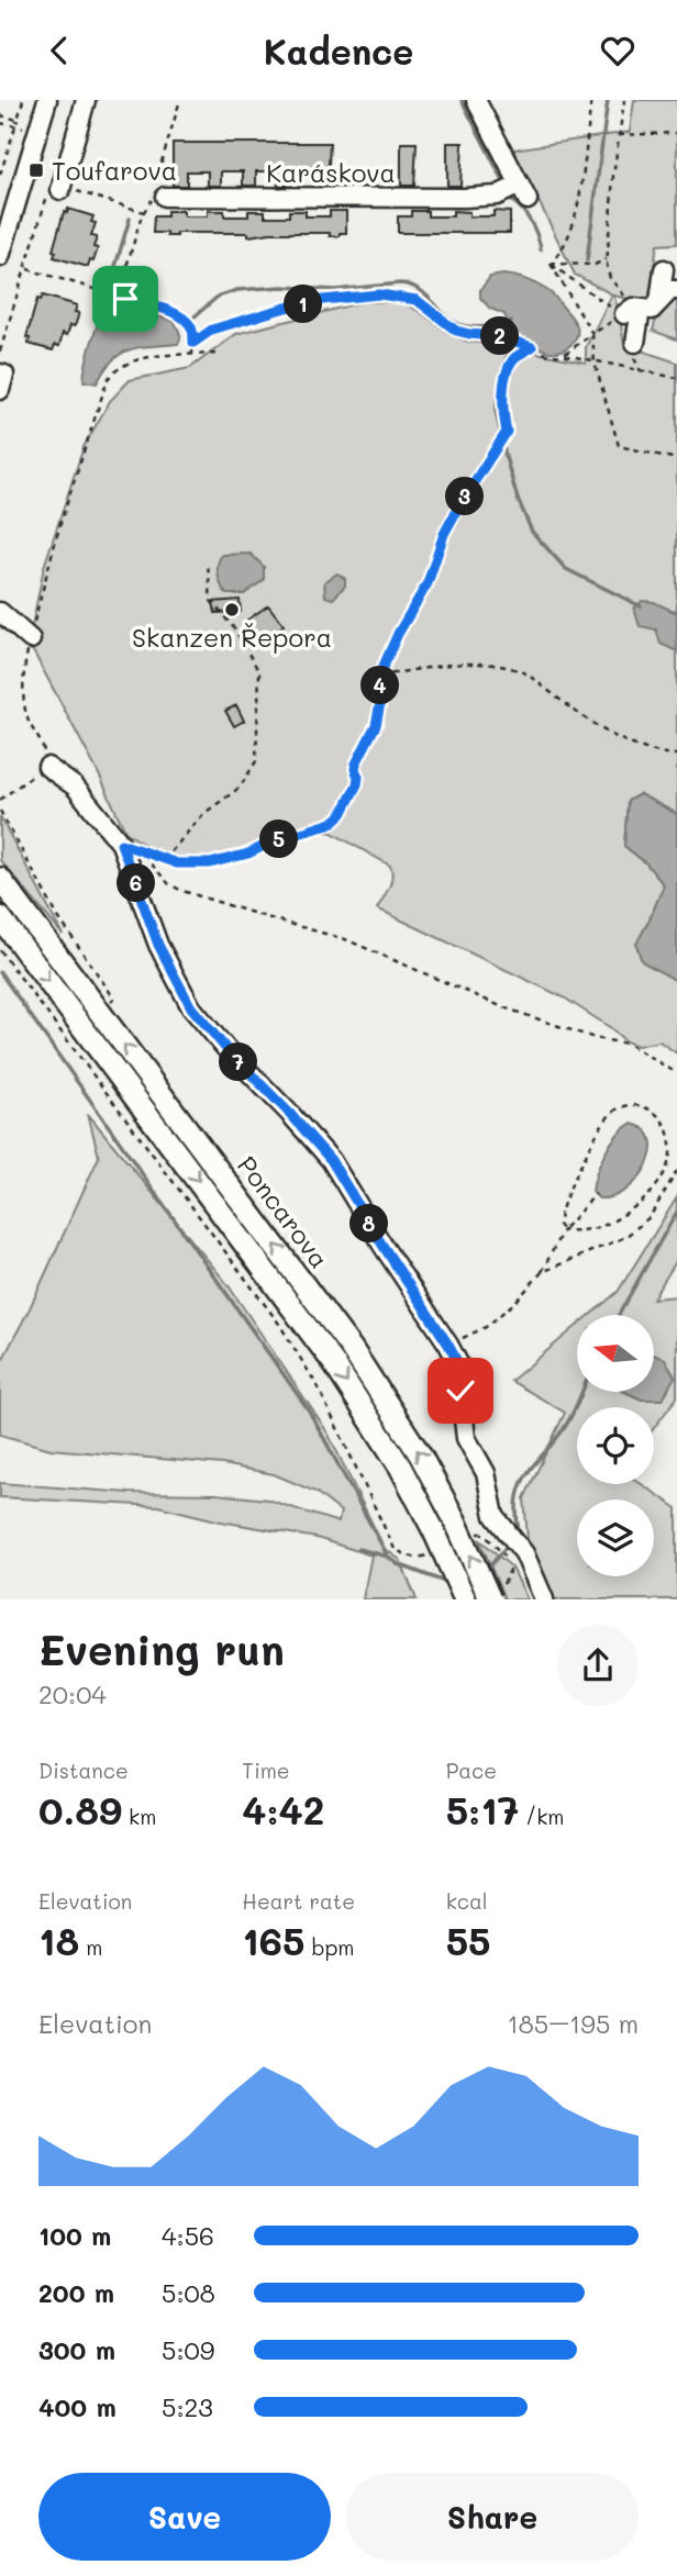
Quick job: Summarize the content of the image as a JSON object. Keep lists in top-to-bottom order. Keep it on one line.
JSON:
{"streets":{"main road":["Poncarova"],"street":["Karáskova"]},"places":{"transit":["Toufarova"],"other":["Skanzen Řepora"]},"north":"left","page":{"header":"Kadence","pins":["1","2","3","4","5","6","7","8"],"heading":["Evening run","20:04"],"stats":[["Distance","0.89 km"],["Time","4:42"],["Pace","5:17 /km"],["Elevation","18 m"],["Heart rate","165 bpm"],["kcal","55"]],"chart":["Elevation","185–195 m"],"list":[{"name":"100 m","note":"4:56"},{"name":"200 m","note":"5:08"},{"name":"300 m","note":"5:09"},{"name":"400 m","note":"5:23"}],"buttons":["Save","Share"]}}
